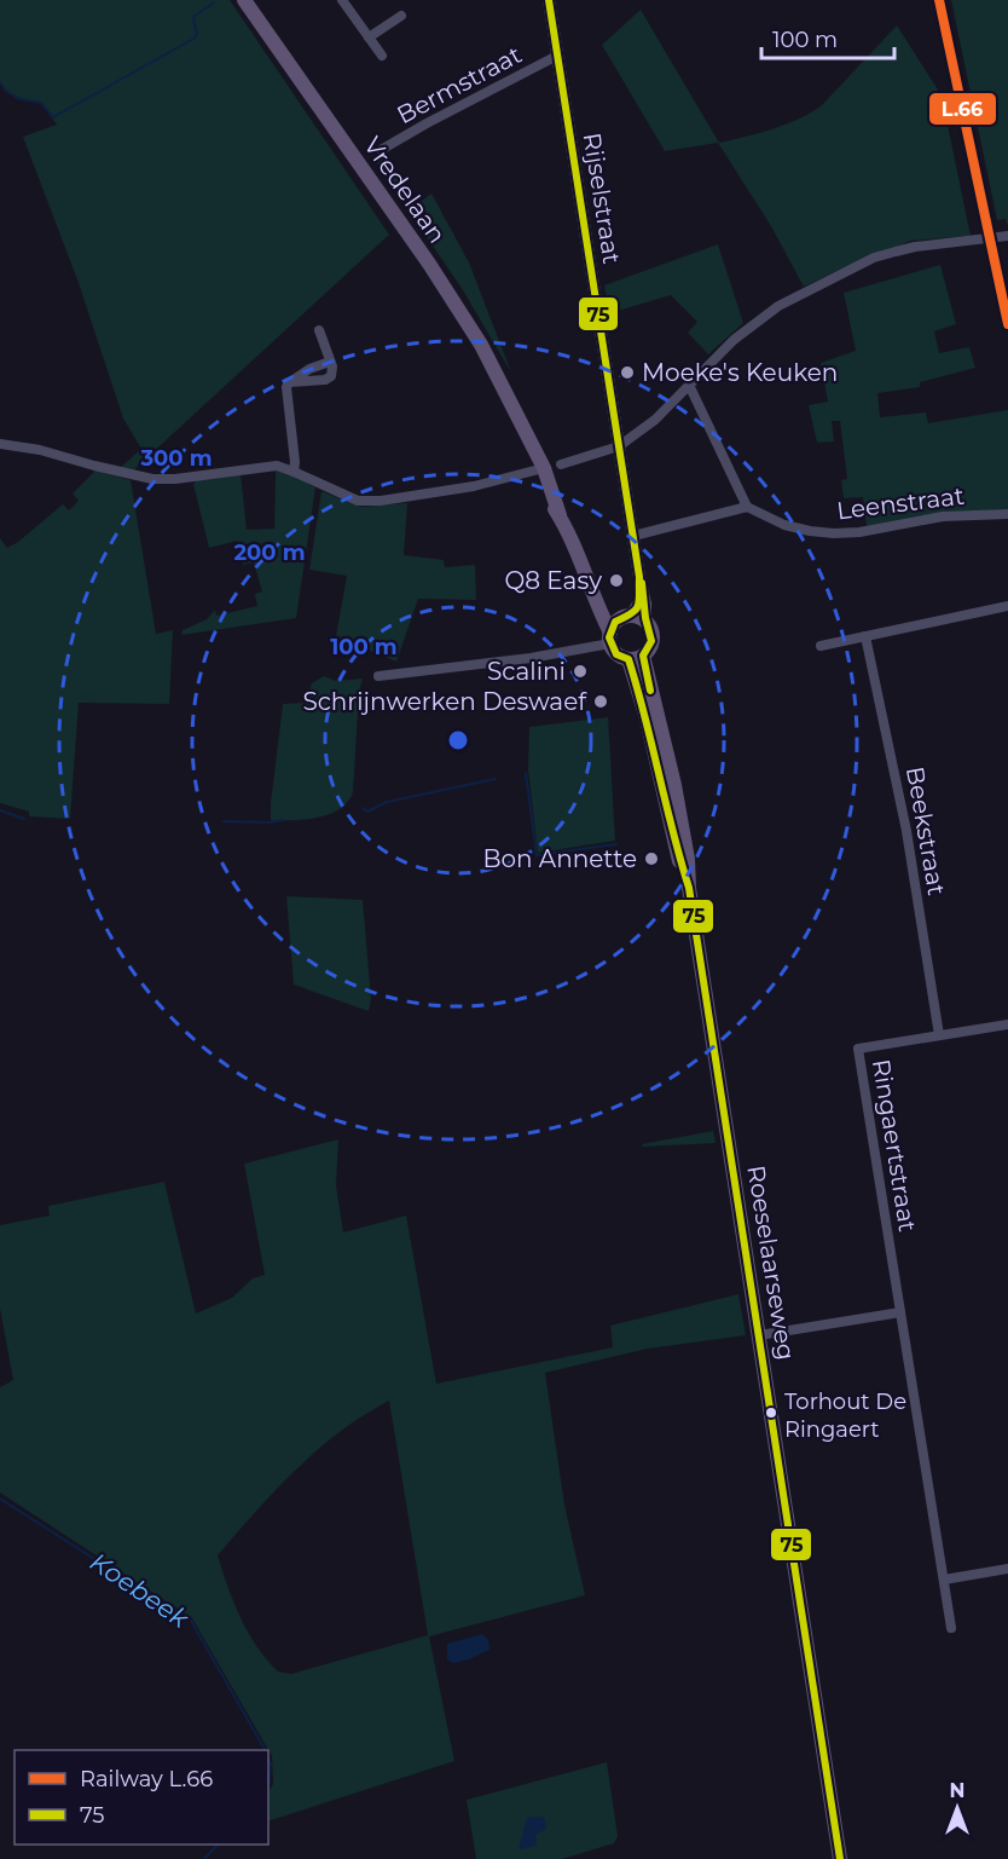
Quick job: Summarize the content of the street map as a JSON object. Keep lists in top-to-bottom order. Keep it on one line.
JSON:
{"streets":{"main road":["Vredelaan","Roeselaarseweg"],"street":["Bermstraat","Rijselstraat","Leenstraat","Beekstraat","Ringaertstraat"]},"crossings":[["Bermstraat","Rijselstraat"],["Vredelaan","Rijselstraat"],["Vredelaan","Roeselaarseweg"],["Rijselstraat","Roeselaarseweg"],["Beekstraat","Ringaertstraat"]],"water":["Koebeek"],"places":["Moeke's Keuken","Q8 Easy","Scalini","Schrijnwerken Deswaef","Bon Annette","Torhout De Ringaert"],"lines":["rail line L.66","transit line 75"],"legend":["Railway L.66","75"],"scale_bar":"100 m","north":"top","rings":["300 m","200 m","100 m"]}
